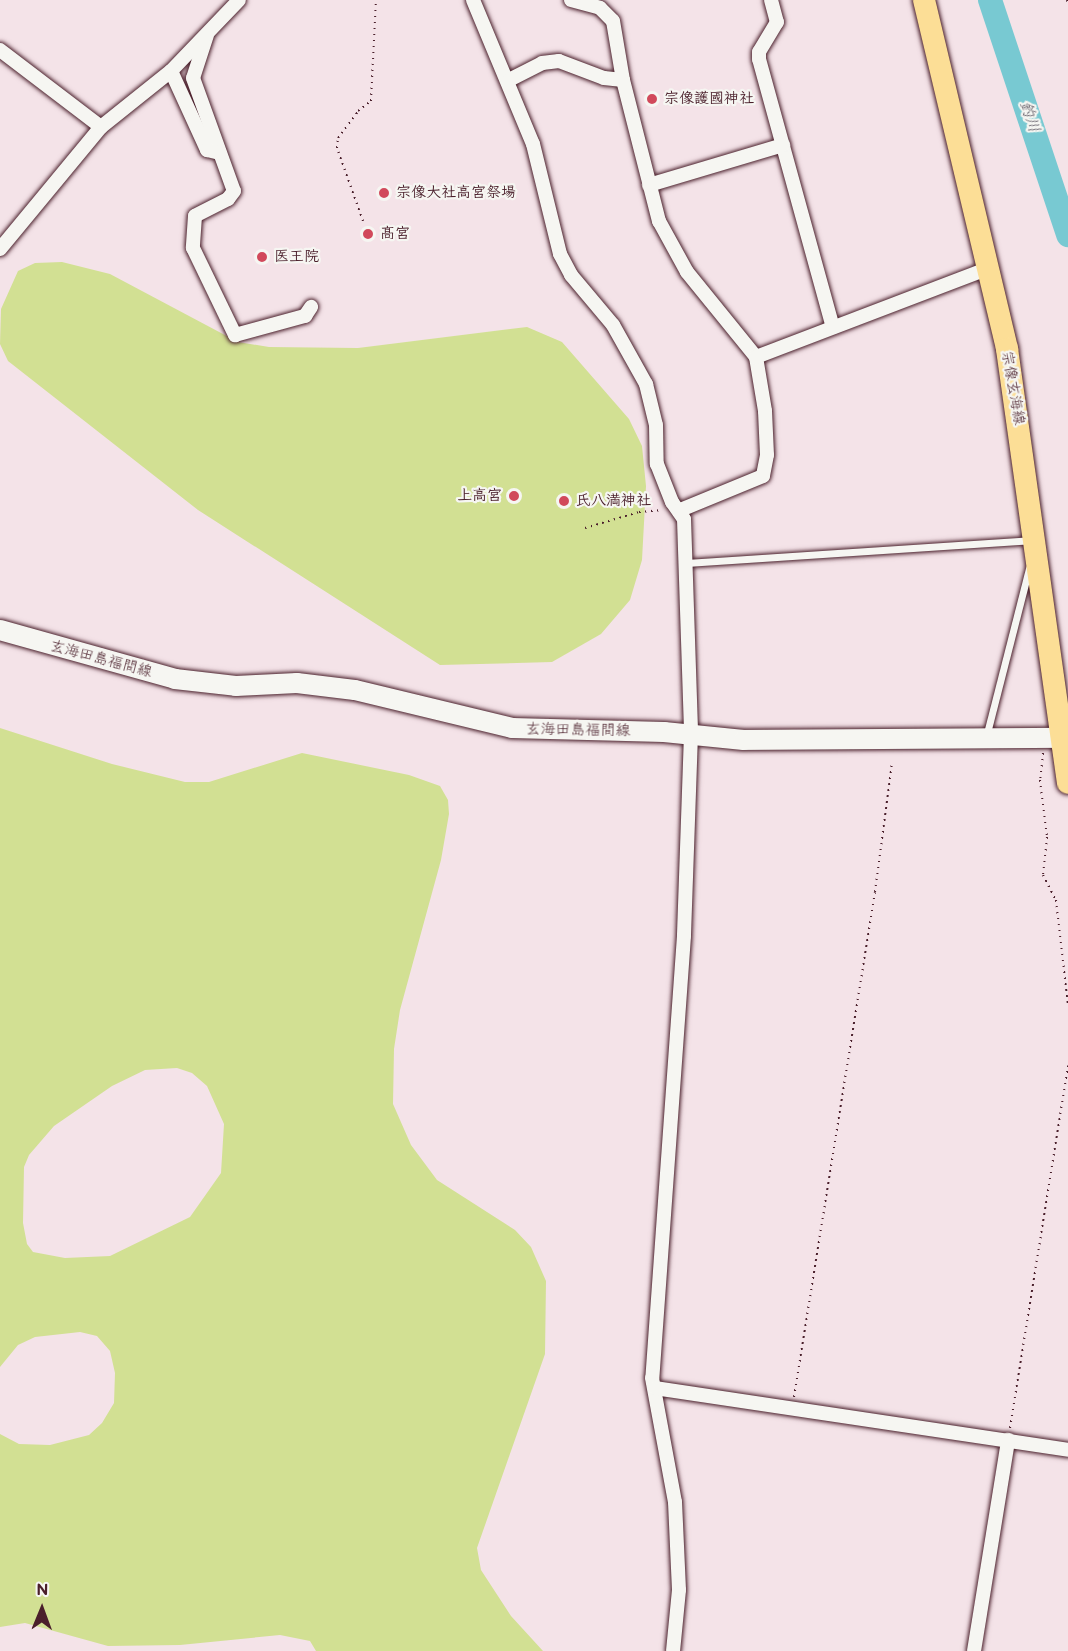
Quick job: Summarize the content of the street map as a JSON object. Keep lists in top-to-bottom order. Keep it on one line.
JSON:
{"streets":{"main road":["宗像玄海線","玄海田島福間線"]},"crossings":[["宗像玄海線","玄海田島福間線"]],"water":["釣川"],"places":["宗像護國神社","宗像大社高宮祭場","髙宮","医王院","上高宮","氏八満神社"],"north":"top"}
